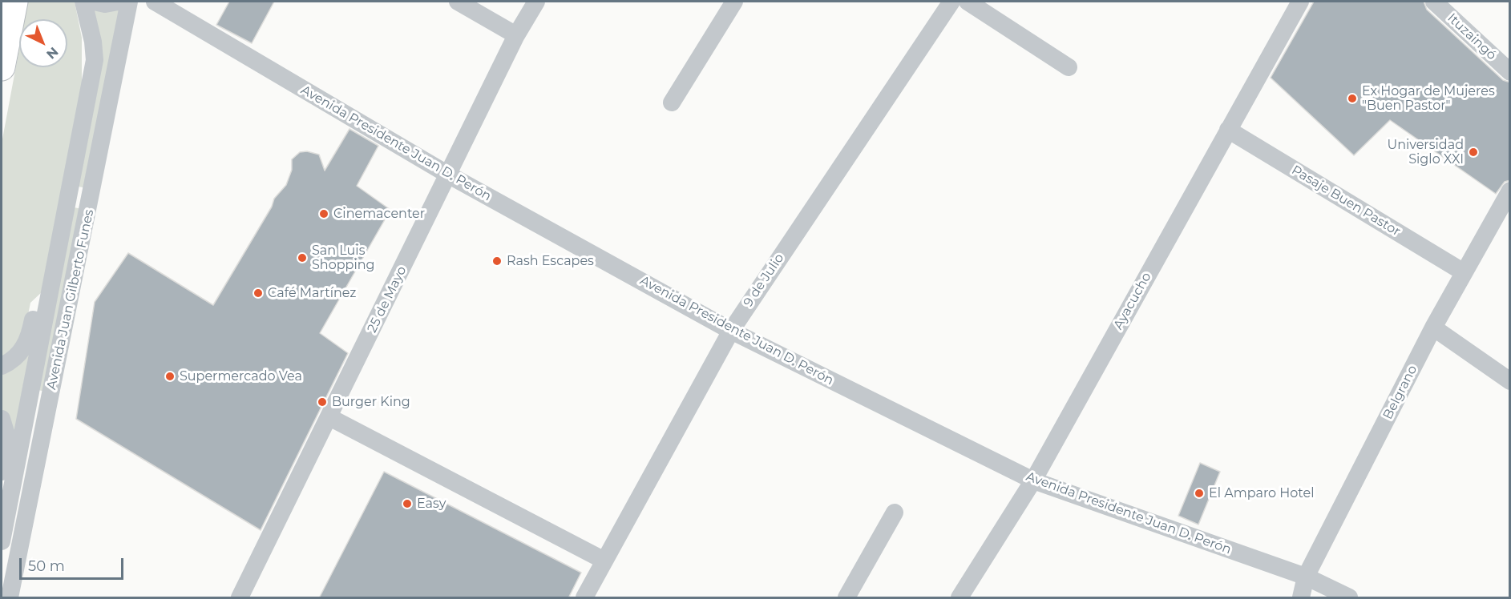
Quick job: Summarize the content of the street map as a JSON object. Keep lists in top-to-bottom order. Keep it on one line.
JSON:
{"streets":{"street":["Ituzaingó","Avenida Presidente Juan D. Perón","Pasaje Buen Pastor","9 de Julio","Avenida Juan Gilberto Funes","25 de Mayo","Ayacucho","Belgrano"]},"crossings":[["Avenida Presidente Juan D. Perón","9 de Julio"],["Avenida Presidente Juan D. Perón","25 de Mayo"],["Avenida Presidente Juan D. Perón","Ayacucho"],["Avenida Presidente Juan D. Perón","Belgrano"],["Pasaje Buen Pastor","Ayacucho"],["Pasaje Buen Pastor","Belgrano"]],"places":["Ex Hogar de Mujeres \"Buen Pastor\"","Universidad Siglo XXI","Cinemacenter","San Luis Shopping","Rash Escapes","Café Martínez","Supermercado Vea","Burger King","El Amparo Hotel","Easy"],"scale_bar":"50 m","north":"bottom right"}
